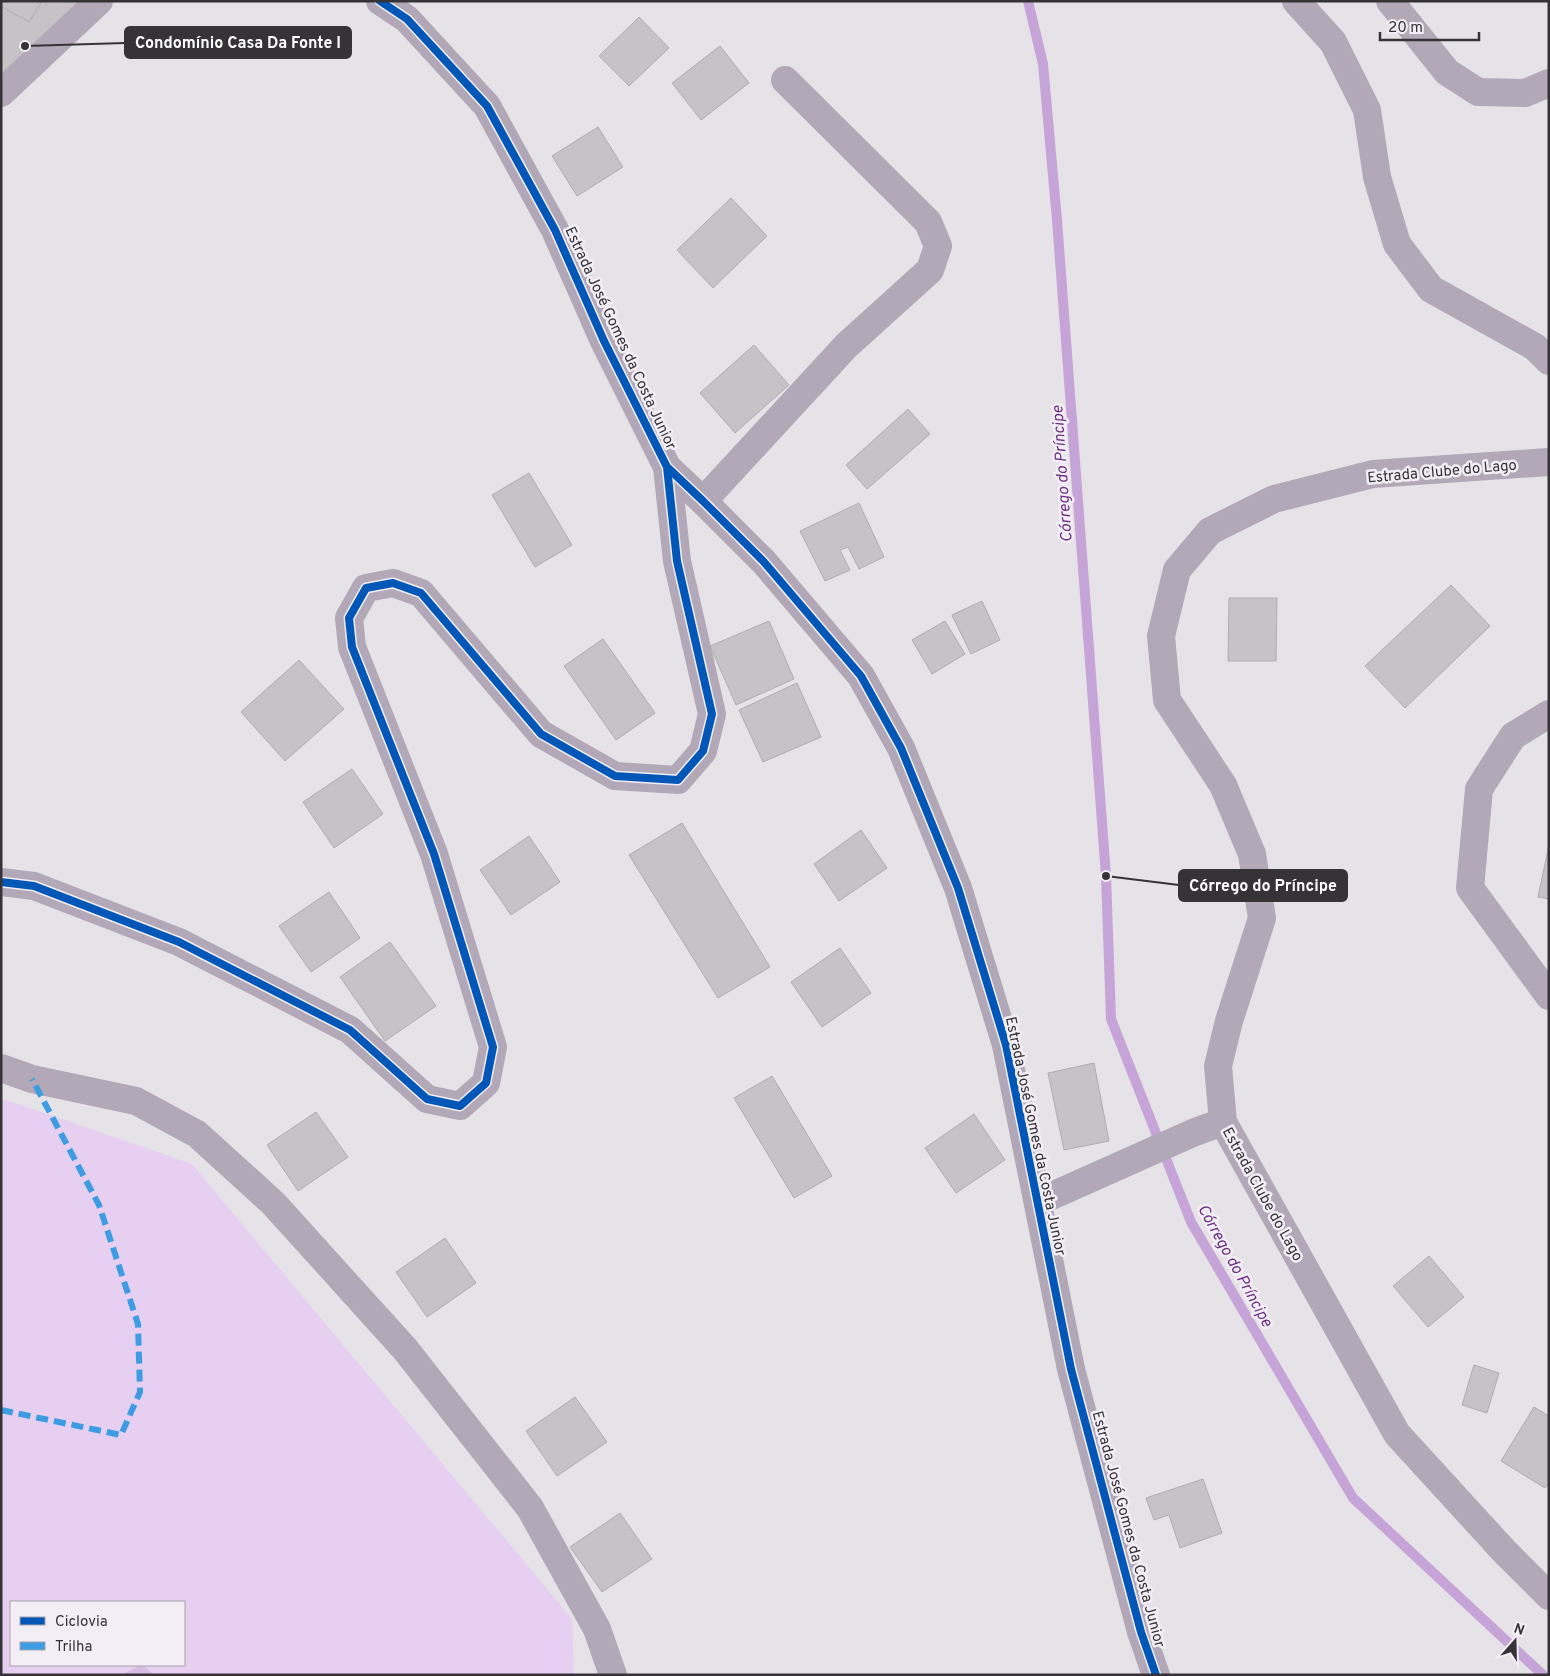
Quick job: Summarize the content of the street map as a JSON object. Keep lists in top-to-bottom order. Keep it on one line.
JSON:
{"streets":{"street":["Estrada José Gomes da Costa Junior","Estrada Clube do Lago"]},"water":["Córrego do Príncipe"],"places":["Condomínio Casa Da Fonte I","Córrego do Príncipe"],"legend":["Ciclovia","Trilha"],"scale_bar":"20 m","north":"top"}
